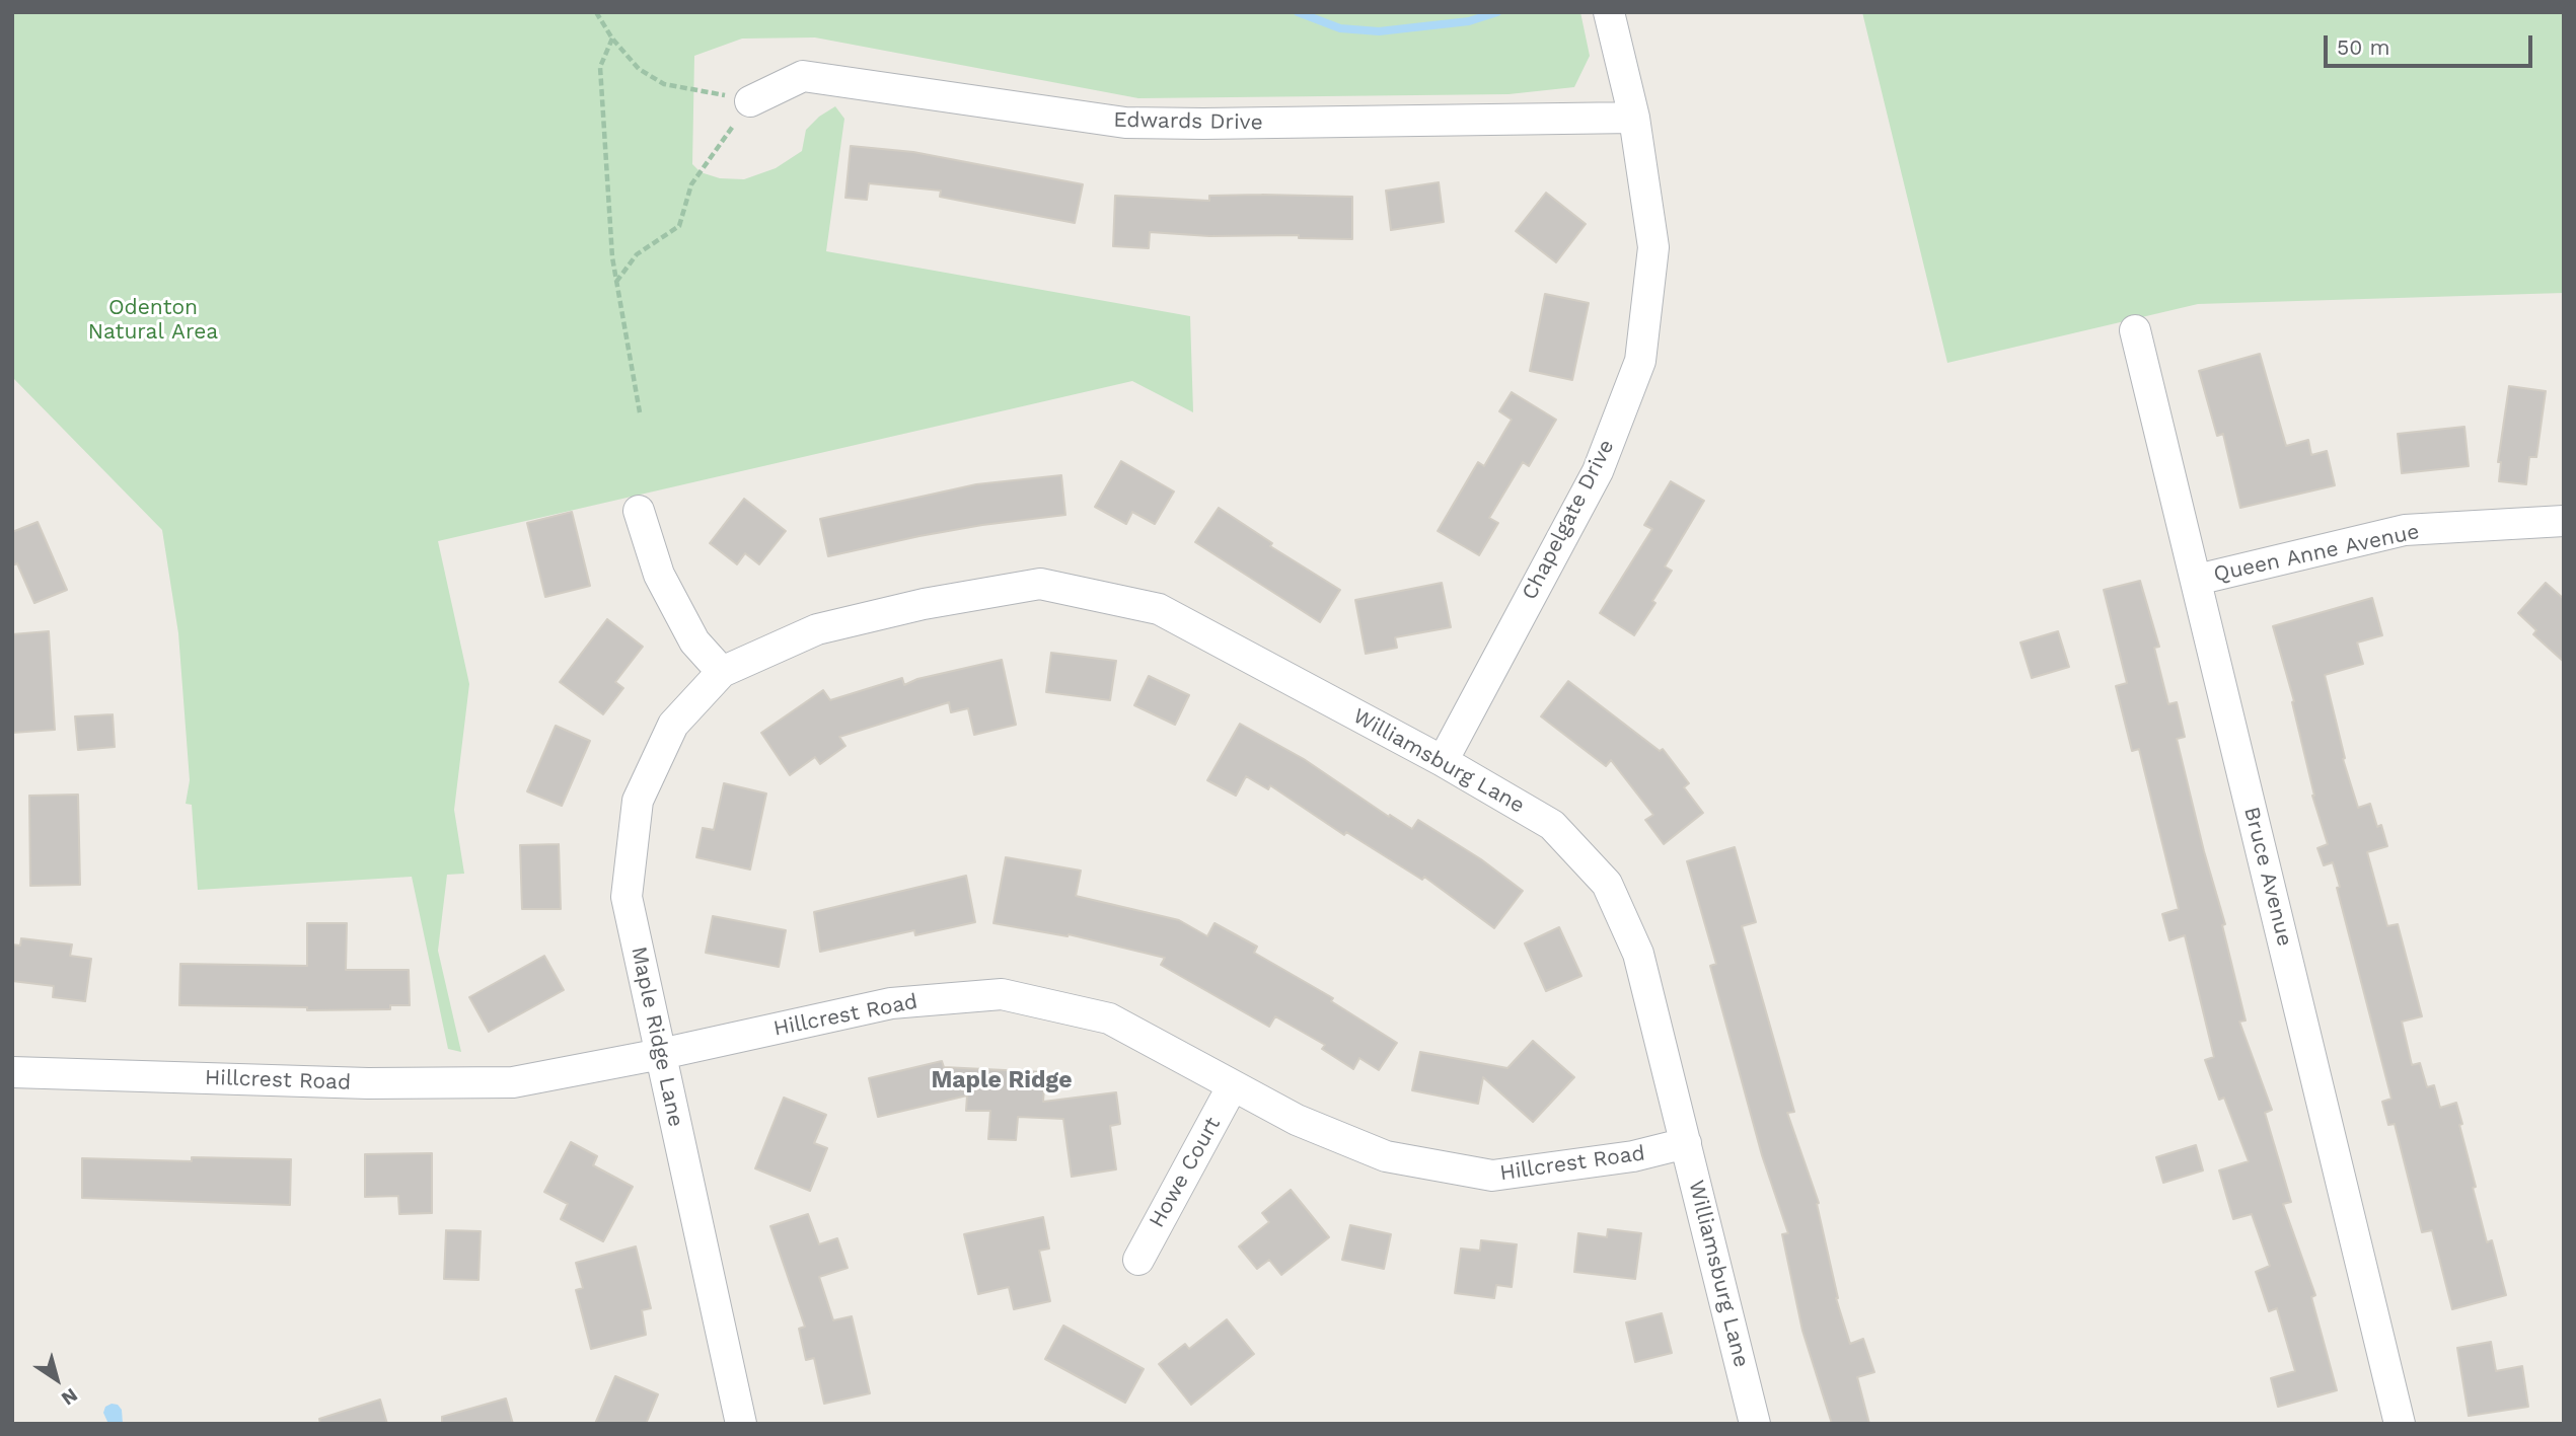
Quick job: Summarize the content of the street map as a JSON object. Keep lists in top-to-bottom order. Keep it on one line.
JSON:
{"streets":{"street":["Edwards Drive","Chapelgate Drive","Queen Anne Avenue","Williamsburg Lane","Bruce Avenue","Hillcrest Road","Maple Ridge Lane","Howe Court"]},"crossings":[["Edwards Drive","Chapelgate Drive"],["Chapelgate Drive","Williamsburg Lane"],["Queen Anne Avenue","Bruce Avenue"],["Williamsburg Lane","Hillcrest Road"],["Williamsburg Lane","Maple Ridge Lane"],["Hillcrest Road","Maple Ridge Lane"],["Hillcrest Road","Howe Court"]],"districts":["Maple Ridge"],"parks":["Odenton Natural Area"],"scale_bar":"50 m","north":"bottom right"}
